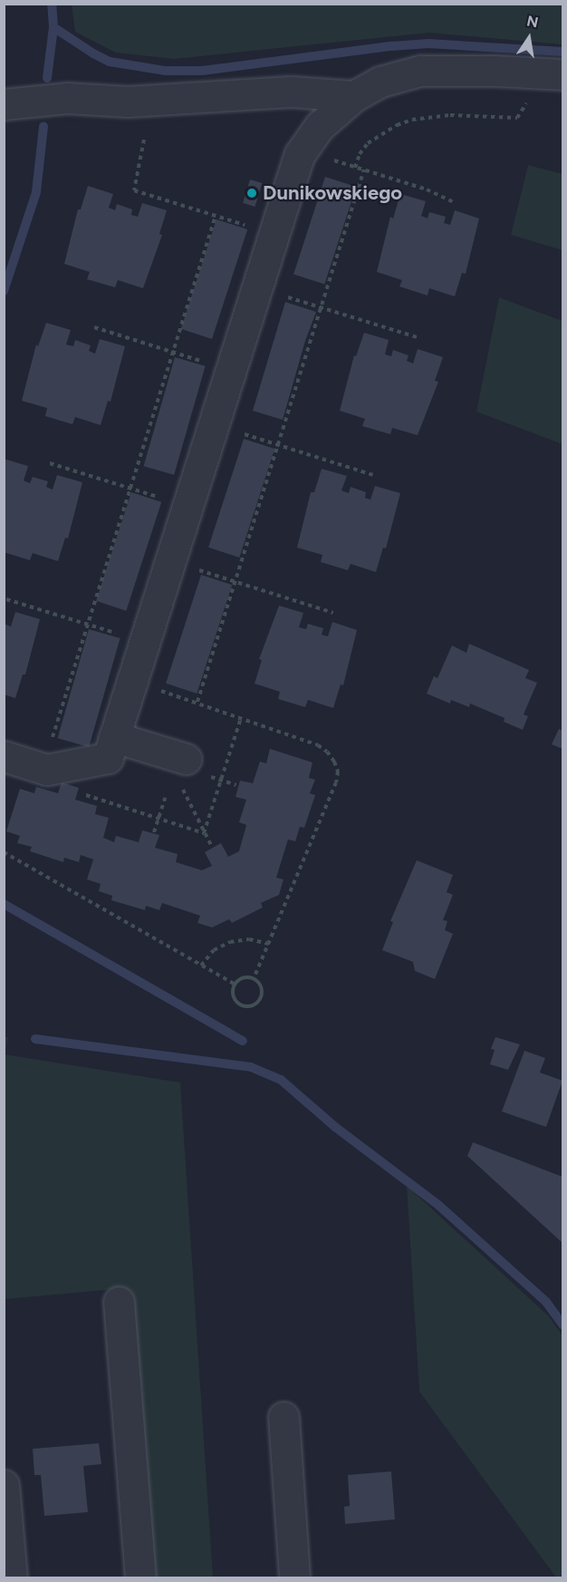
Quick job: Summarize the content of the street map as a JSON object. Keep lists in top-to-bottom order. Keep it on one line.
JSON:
{"places":["Dunikowskiego"],"north":"top"}
